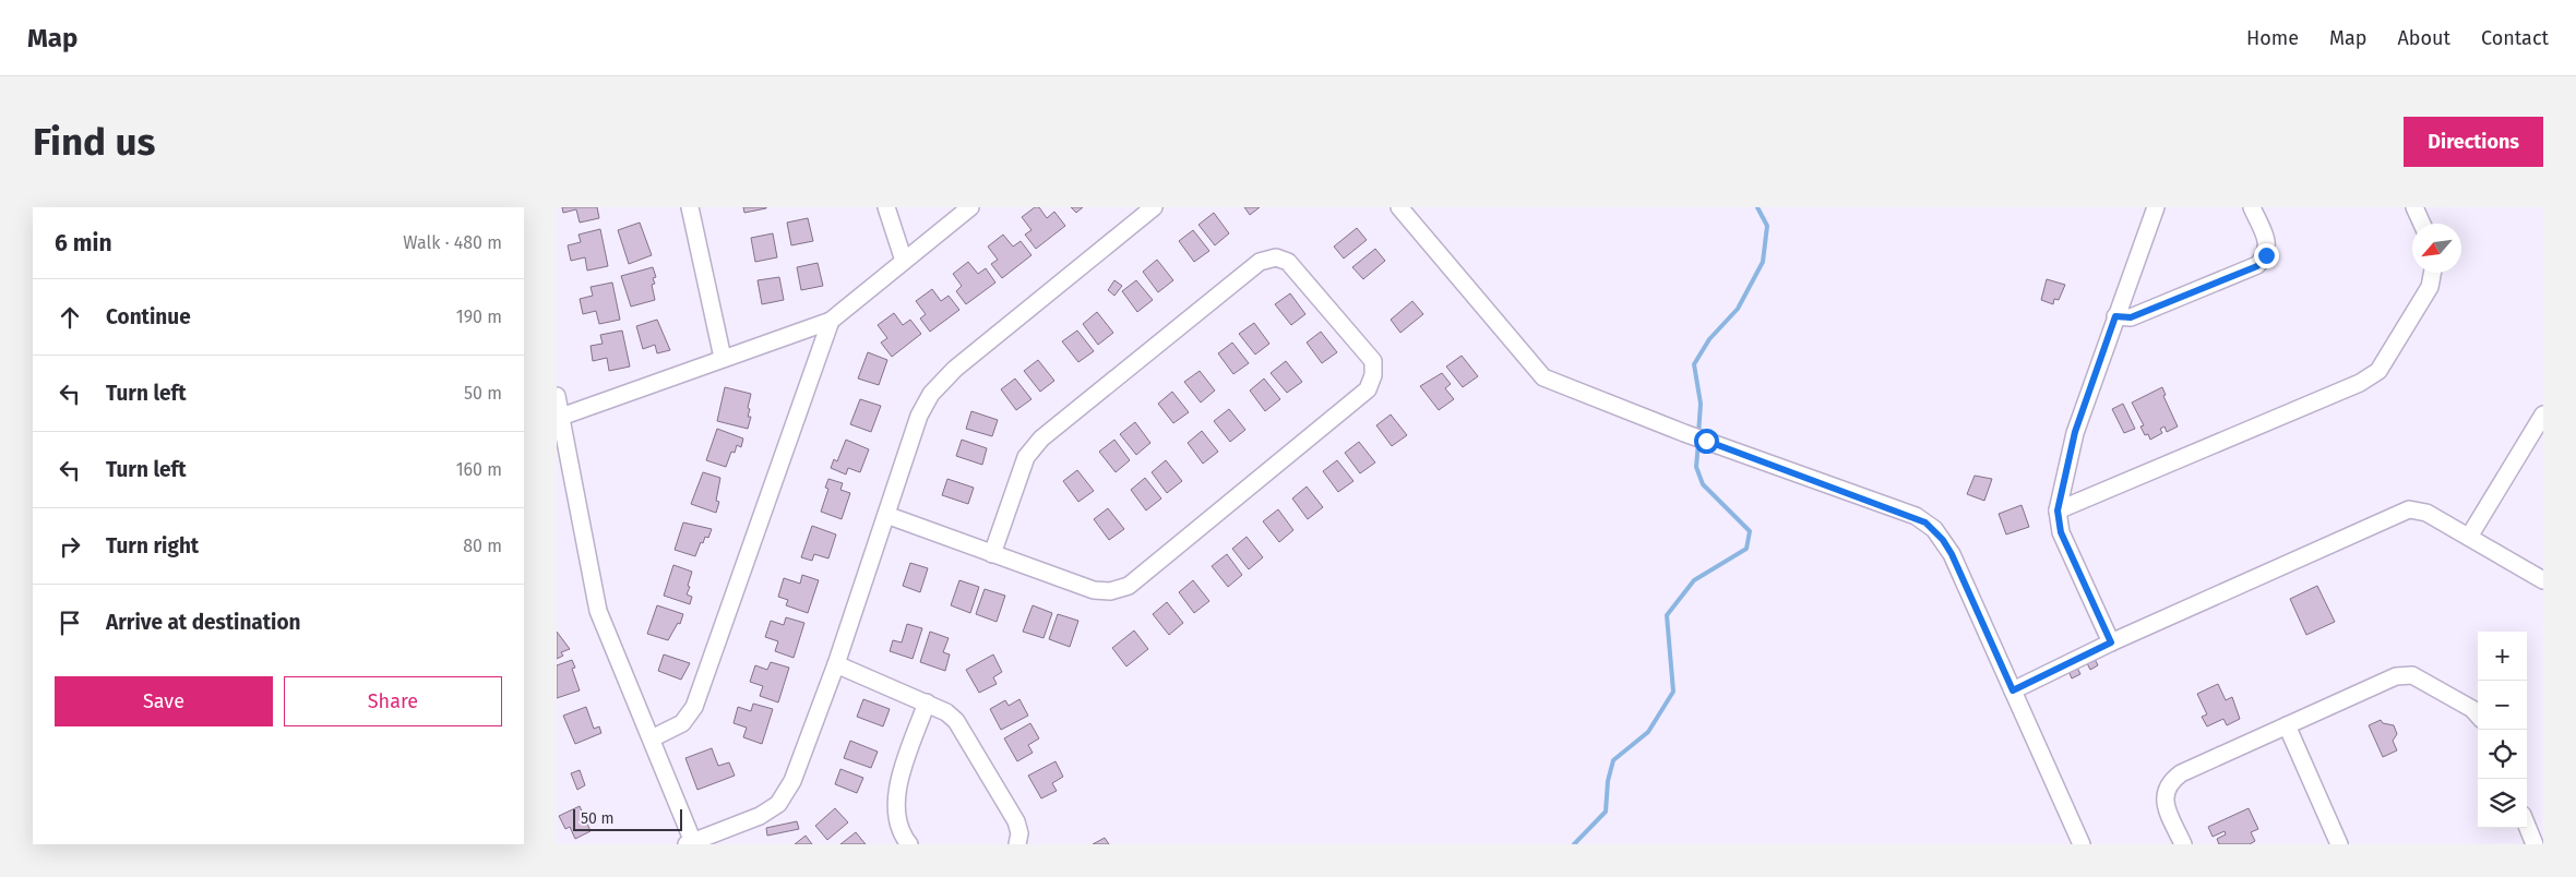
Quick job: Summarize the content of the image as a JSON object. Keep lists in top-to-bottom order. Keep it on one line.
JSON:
{"scale_bar":"50 m","north":"bottom left","page":{"header":"Map","nav":["Home","Map","About","Contact"],"buttons":["Directions",["Save","Share"]],"title":"Find us","heading":["6 min","Walk · 480 m"],"list":[["Continue","190 m"],["Turn left","50 m"],["Turn left","160 m"],["Turn right","80 m"],"Arrive at destination"],"map_buttons":["+","−"],"scale":"50 m"}}
